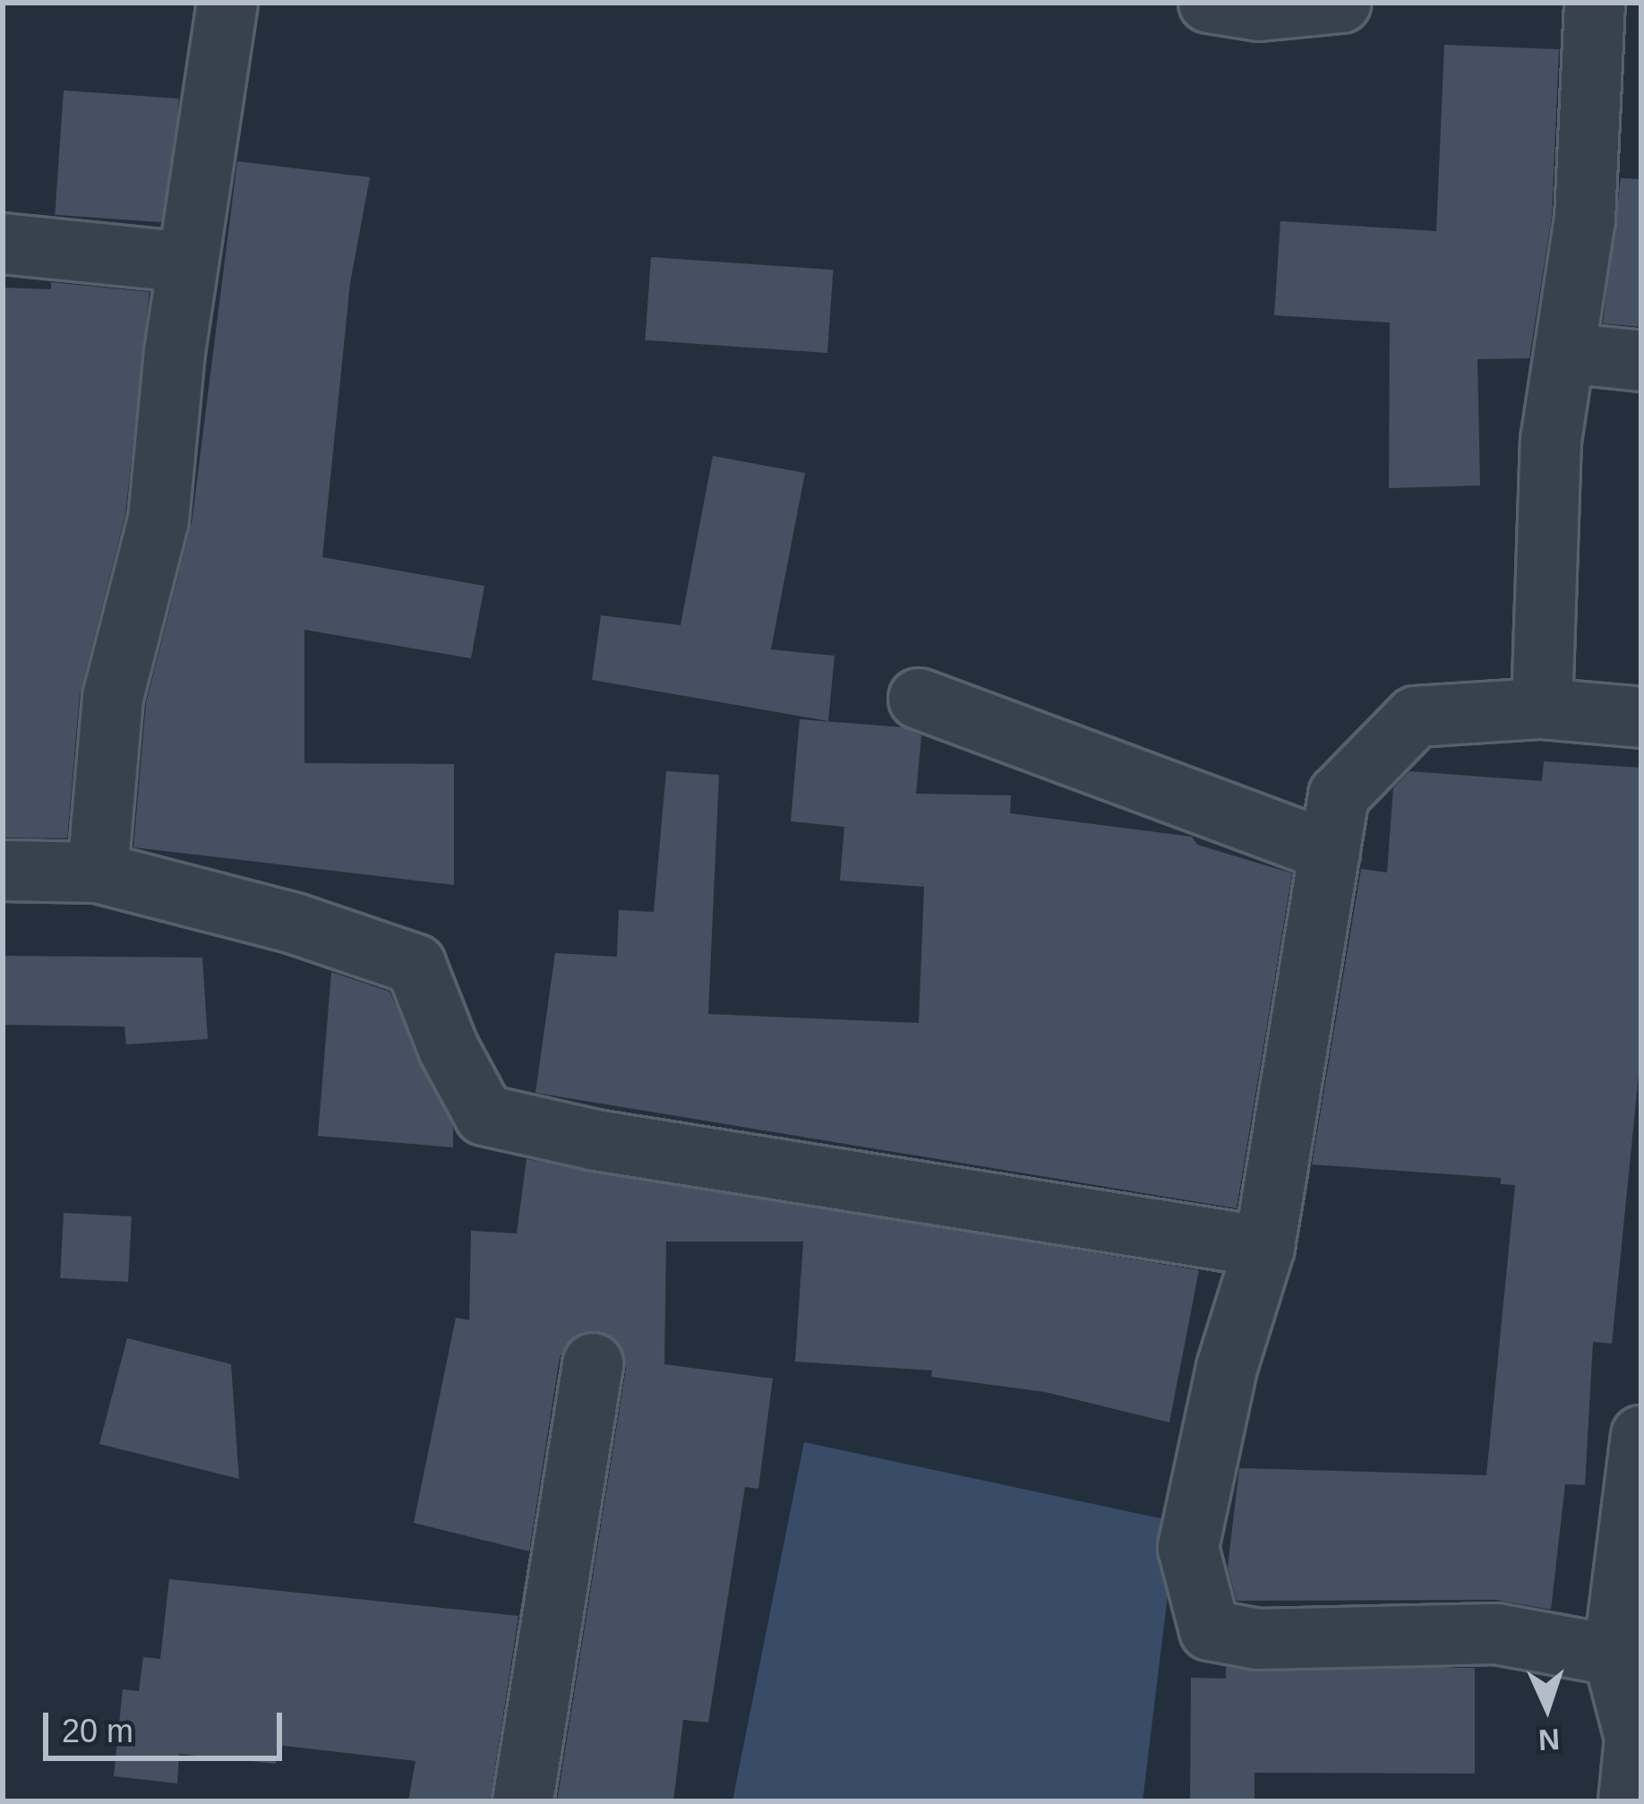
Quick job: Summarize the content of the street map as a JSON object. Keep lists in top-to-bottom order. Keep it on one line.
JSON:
{"scale_bar":"20 m","north":"bottom"}
